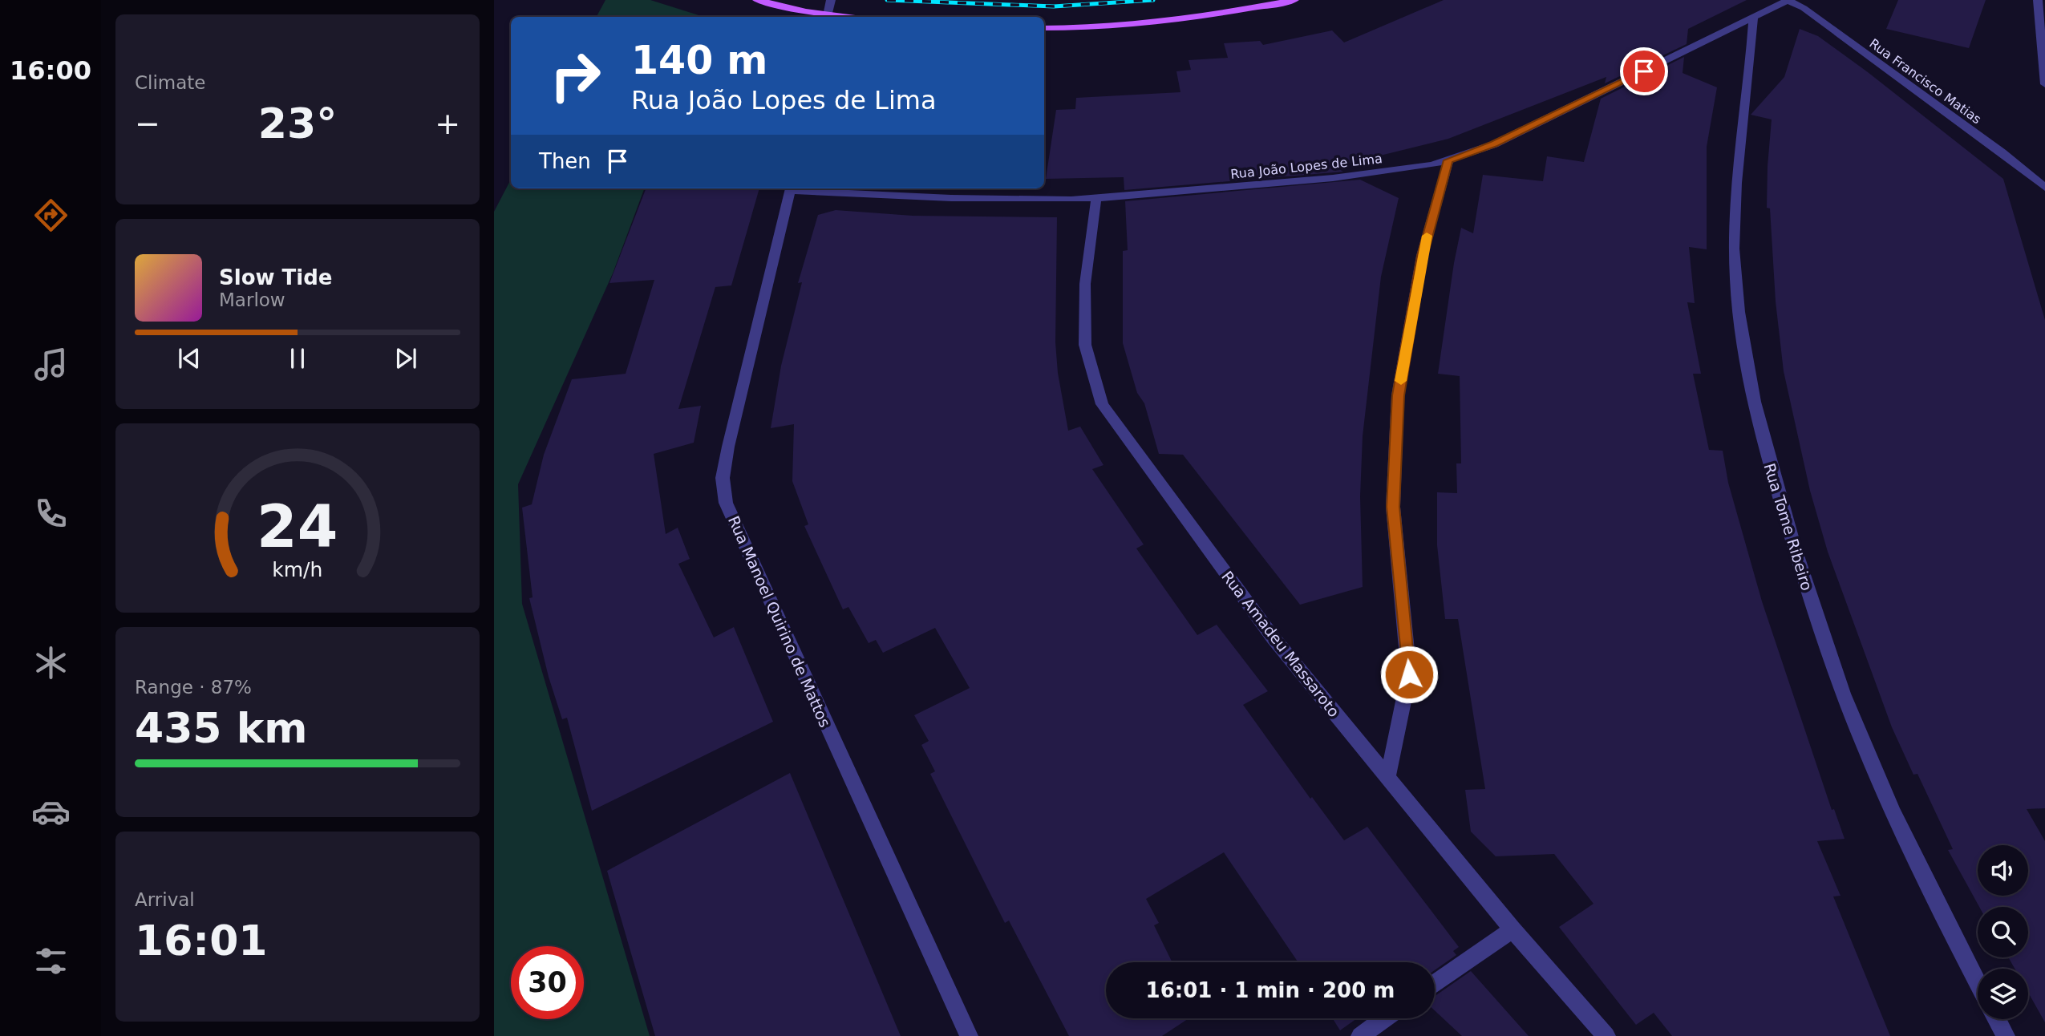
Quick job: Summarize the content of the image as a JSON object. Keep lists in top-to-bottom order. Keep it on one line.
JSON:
{"streets":{"street":["Rua Francisco Matias","Rua João Lopes de Lima","Rua Tome Ribeiro","Rua Manoel Quirino de Mattos","Rua Amadeu Massaroto"]},"crossings":[["Rua Francisco Matias","Rua João Lopes de Lima"],["Rua João Lopes de Lima","Rua Tome Ribeiro"],["Rua João Lopes de Lima","Rua Amadeu Massaroto"]],"page":{"tabs":"16:00","tile":["Climate",["Range · 87%","435 km"],["Arrival","16:01"]],"turn":["140 m","Rua João Lopes de Lima"],"heat":["−","23°","+"],"then":"Then","song":["Slow Tide","Marlow"],"limit":"30","trip":"16:01 · 1 min · 200 m","gauge":["24","km/h"]}}
